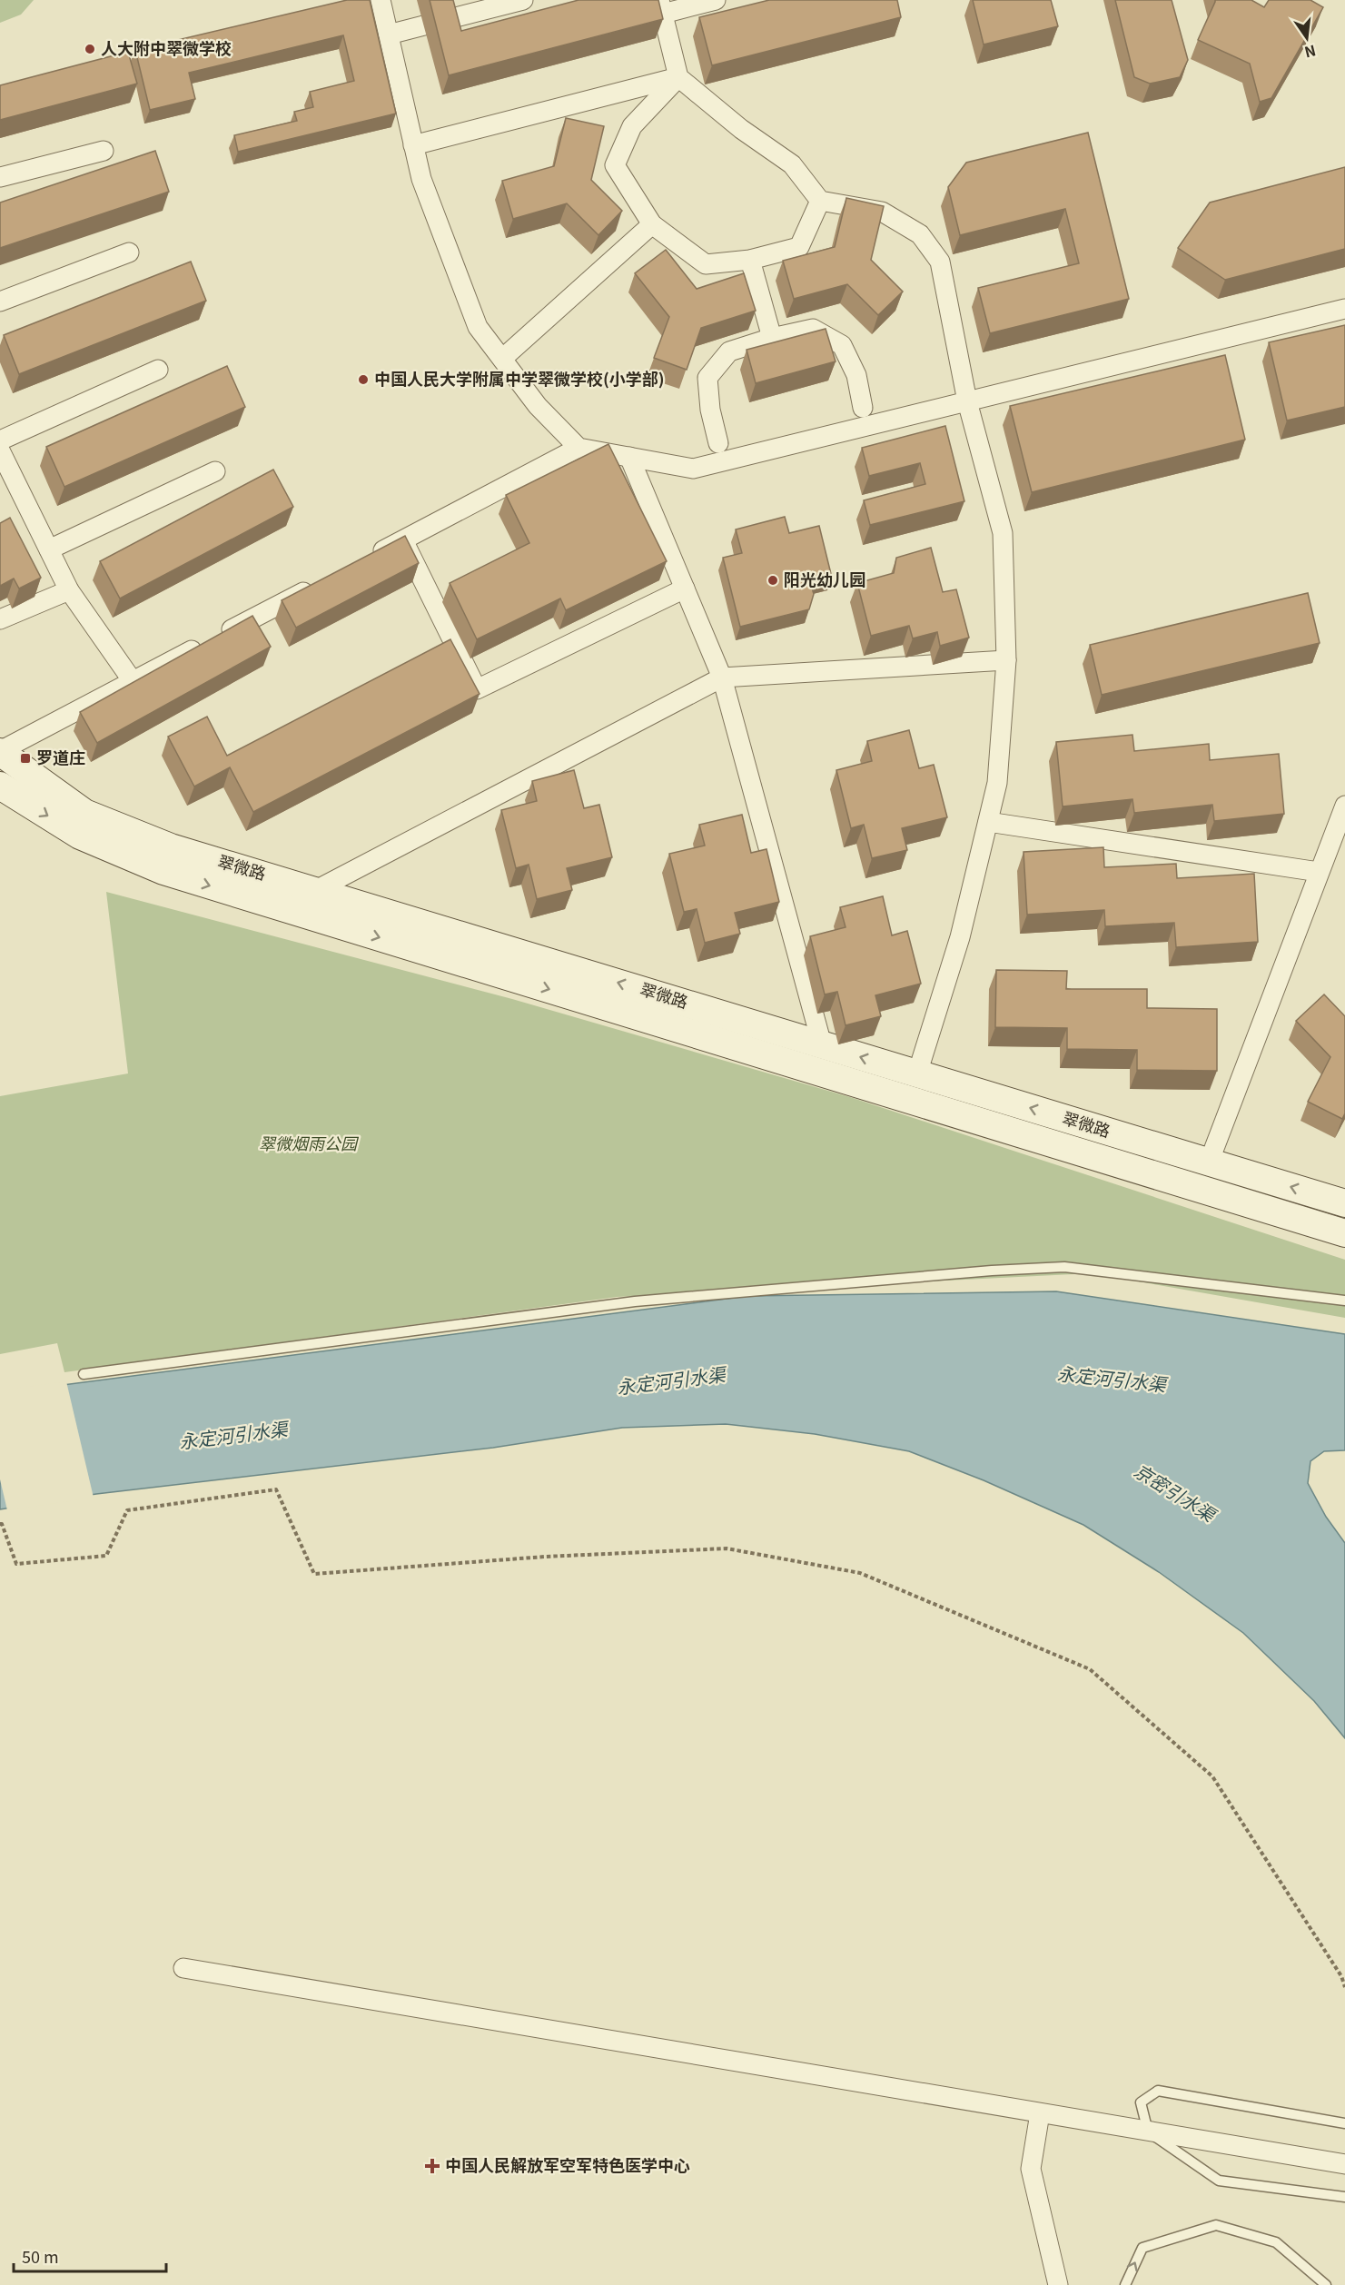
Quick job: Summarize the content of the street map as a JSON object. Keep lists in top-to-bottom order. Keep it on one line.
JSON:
{"streets":{"main road":["翠微路"]},"water":["永定河引水渠","京密引水渠"],"parks":["翠微烟雨公园"],"places":{"other":["人大附中翠微学校","中国人民大学附属中学翠微学校(小学部)","阳光幼儿园"],"transit":["罗道庄"],"health":["中国人民解放军空军特色医学中心"]},"scale_bar":"50 m","north":"bottom"}
